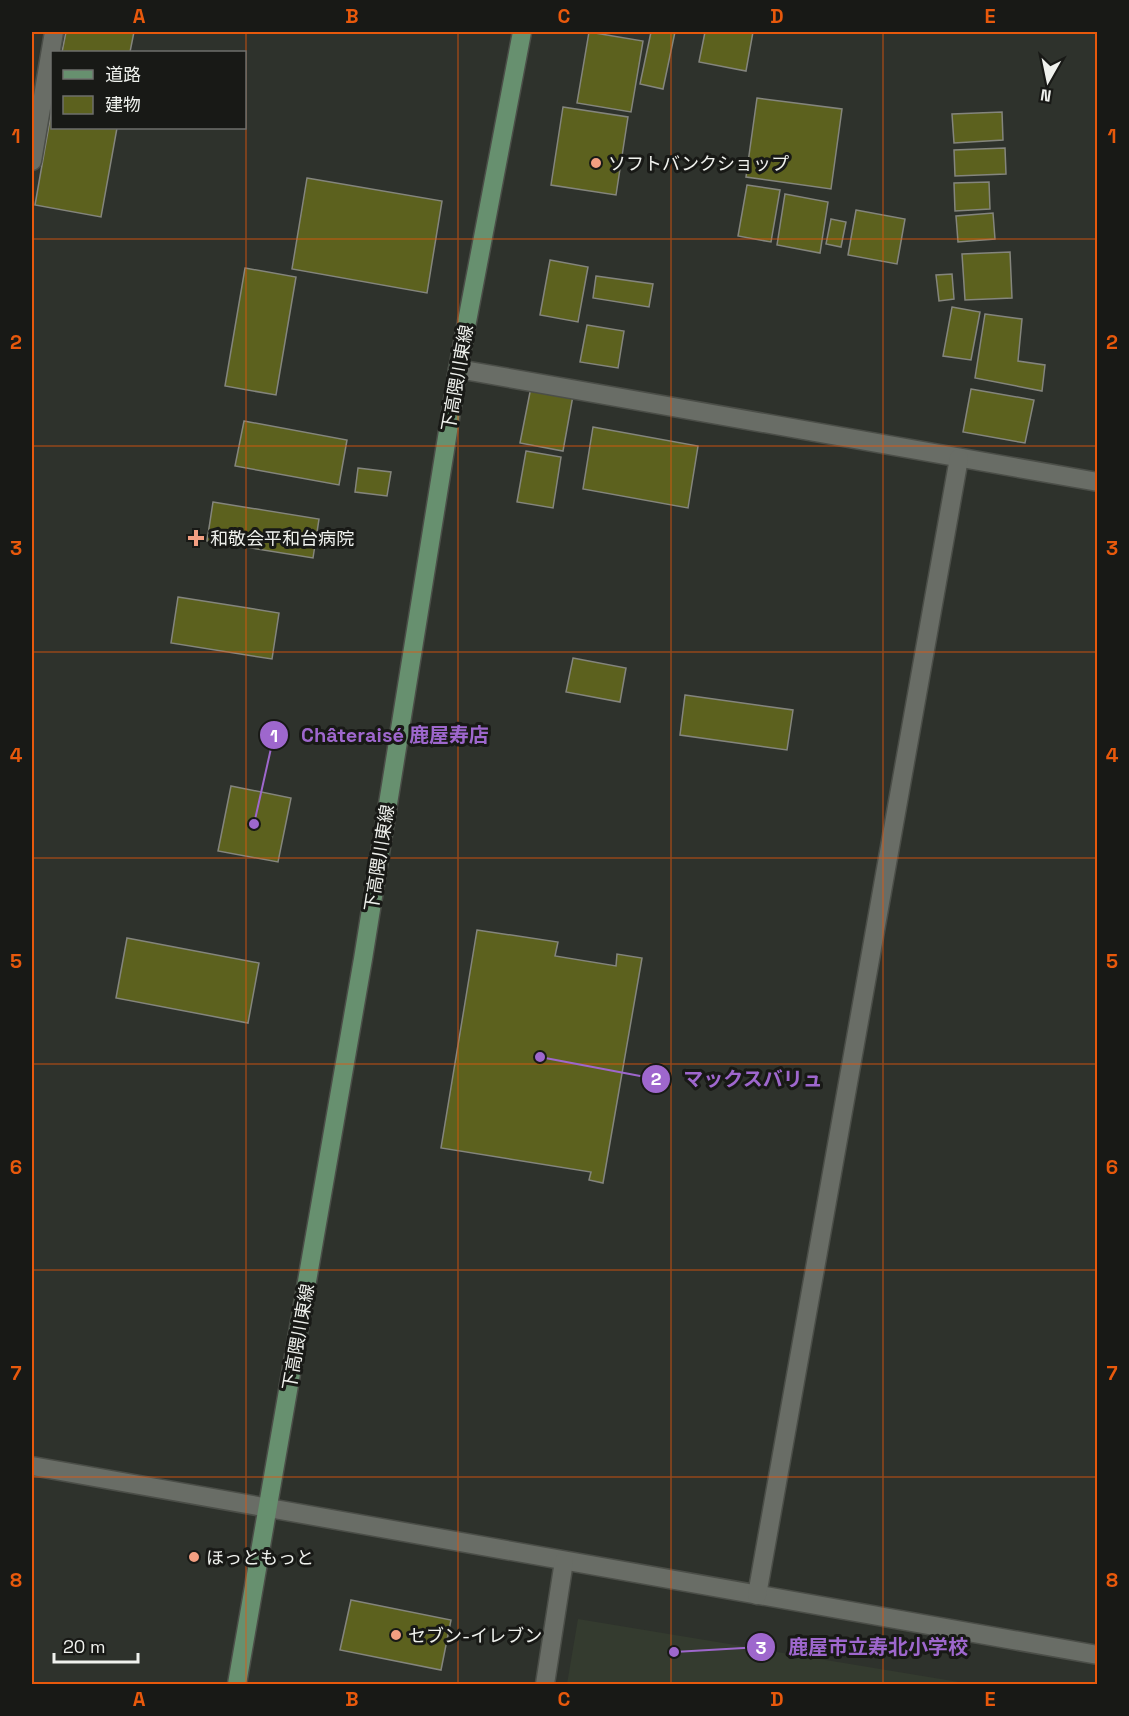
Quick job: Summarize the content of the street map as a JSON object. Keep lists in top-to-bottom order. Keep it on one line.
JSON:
{"streets":{"main road":["下高隈川東線"]},"places":{"other":["ソフトバンクショップ","Châteraisé 鹿屋寿店","マックスバリュ","ほっともっと","セブン-イレブン","鹿屋市立寿北小学校"],"health":["和敬会平和台病院"]},"legend":["道路","建物"],"scale_bar":"20 m","north":"bottom","grid":{"columns":["A","B","C","D","E"],"rows":["1","2","3","4","5","6","7","8"]}}
